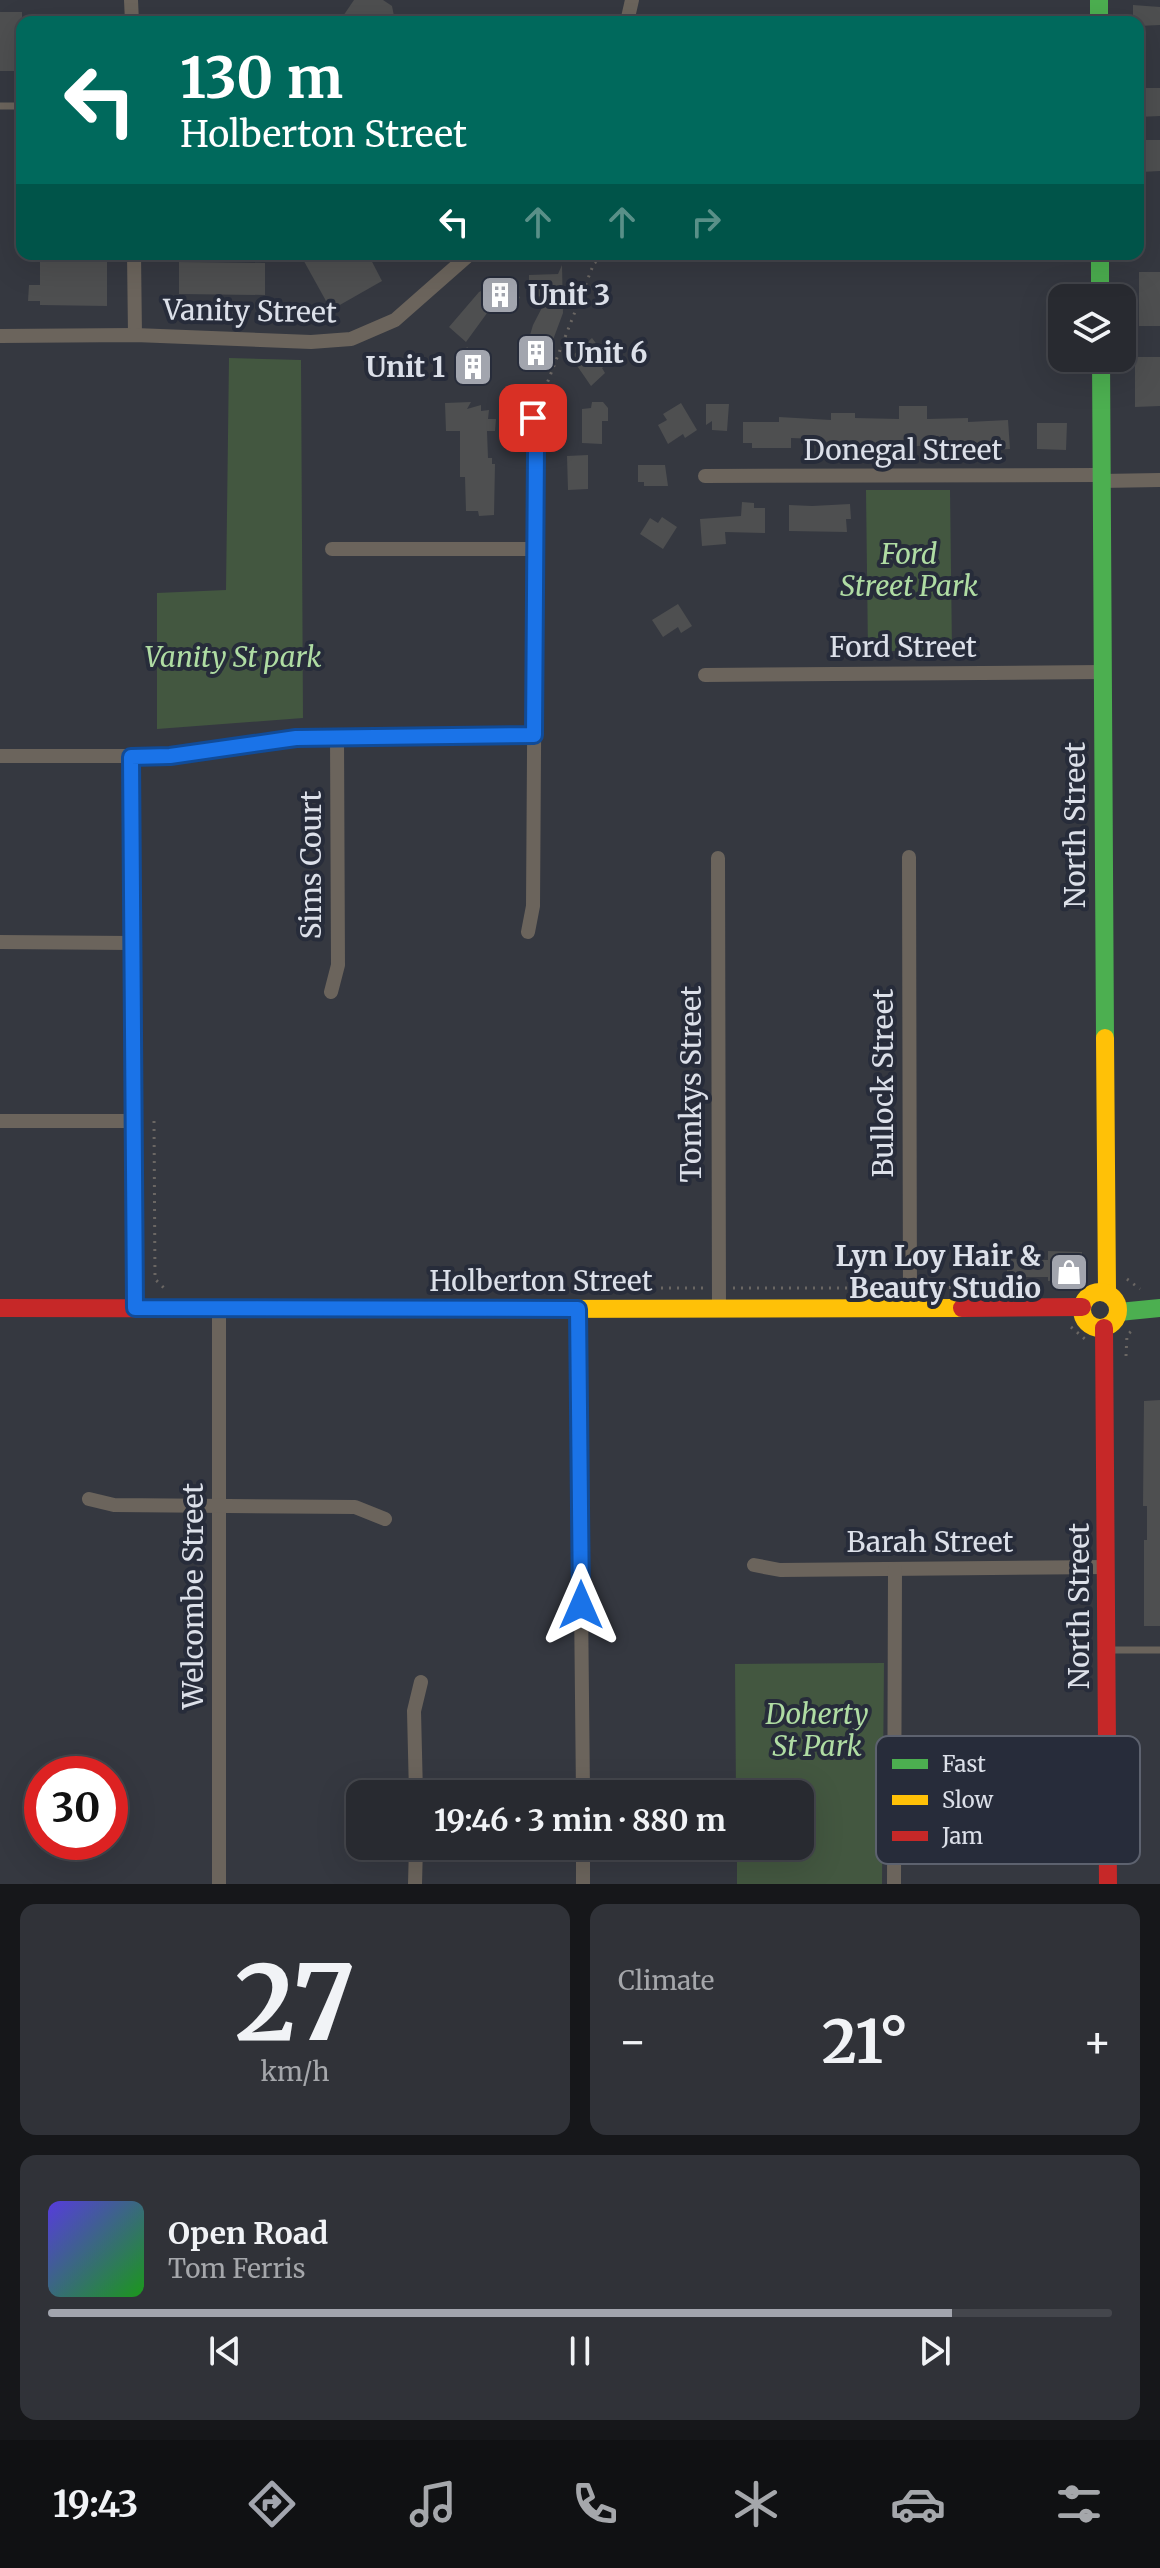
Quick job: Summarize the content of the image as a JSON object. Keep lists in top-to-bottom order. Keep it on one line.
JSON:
{"streets":{"street":["Vanity Street","Donegal Street","Ford Street","North Street","Sims Court","Bullock Street","Tomkys Street","Holberton Street","Barah Street","Welcombe Street"]},"crossings":[["Donegal Street","North Street"],["Ford Street","North Street"],["North Street","Holberton Street"],["North Street","Barah Street"],["Bullock Street","Holberton Street"],["Tomkys Street","Holberton Street"],["Holberton Street","Welcombe Street"]],"parks":["Ford Street Park","Vanity St park","Doherty St Park"],"places":{"building":["Unit 3","Unit 6","Unit 1"],"shop":["Lyn Loy Hair & Beauty Studio"]},"legend":["Fast","Slow","Jam"],"page":{"turn":["130 m","Holberton Street"],"limit":"30","trip":"19:46 · 3 min · 880 m","tile":[["27","km/h"],"Climate"],"heat":["−","21°","+"],"song":["Open Road","Tom Ferris"],"tabs":"19:43"}}
